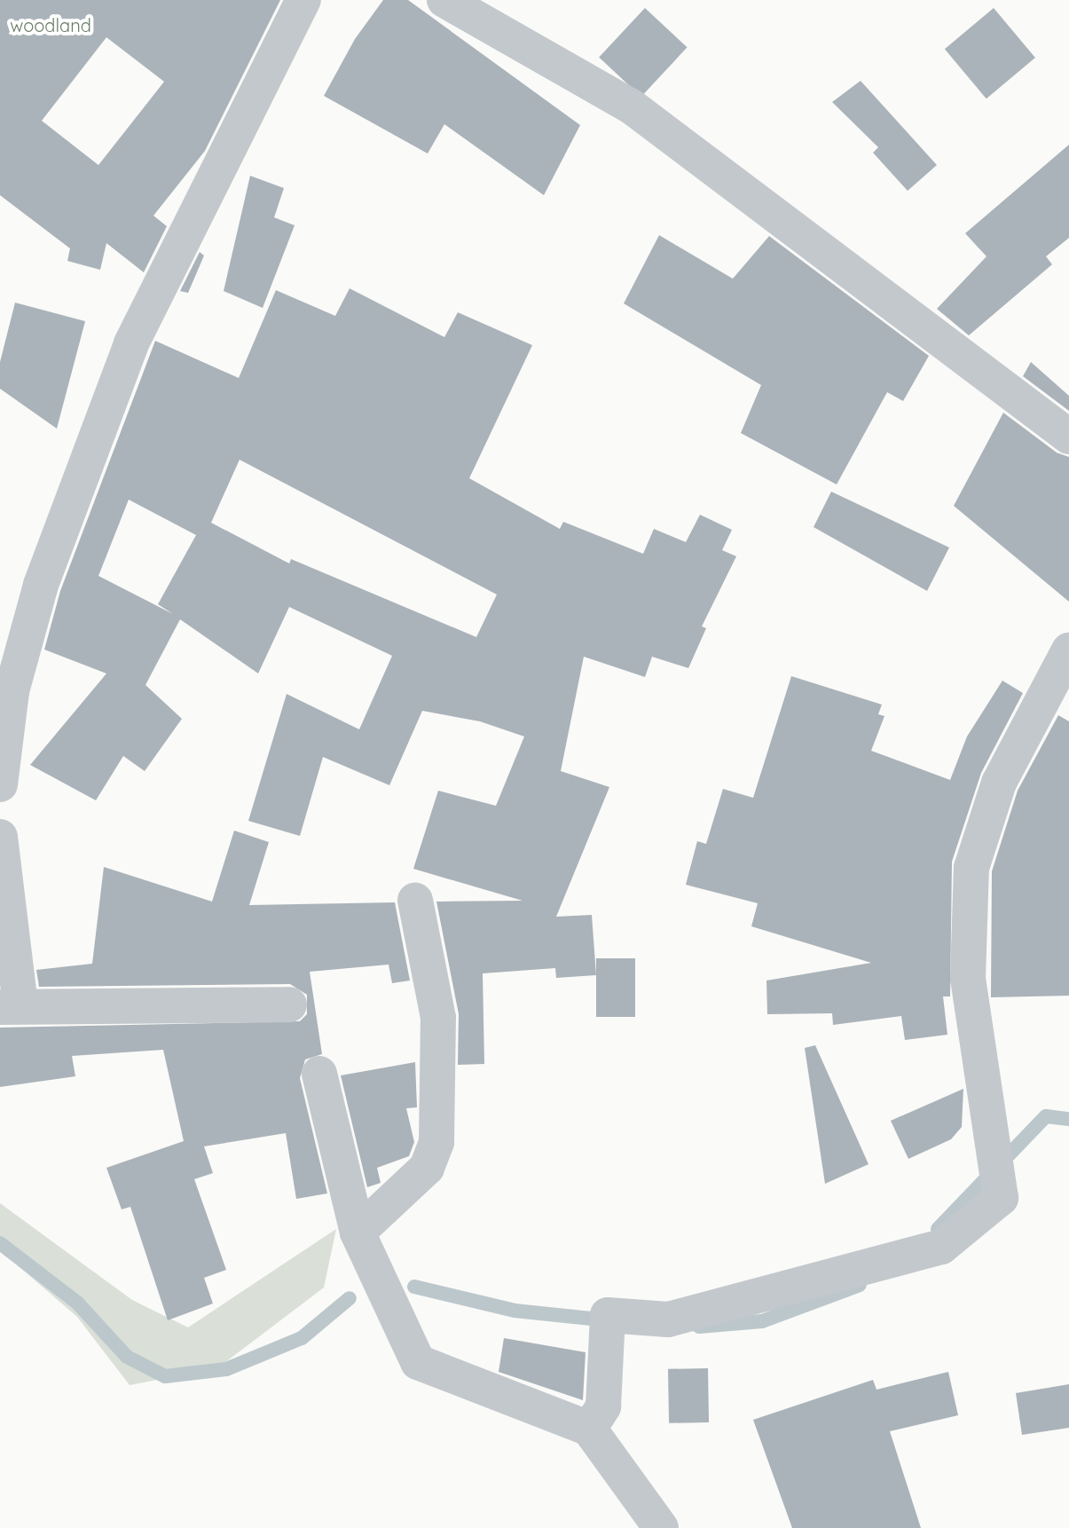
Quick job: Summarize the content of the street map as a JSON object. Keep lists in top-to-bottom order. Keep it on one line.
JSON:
{"parks":["woodland"]}
